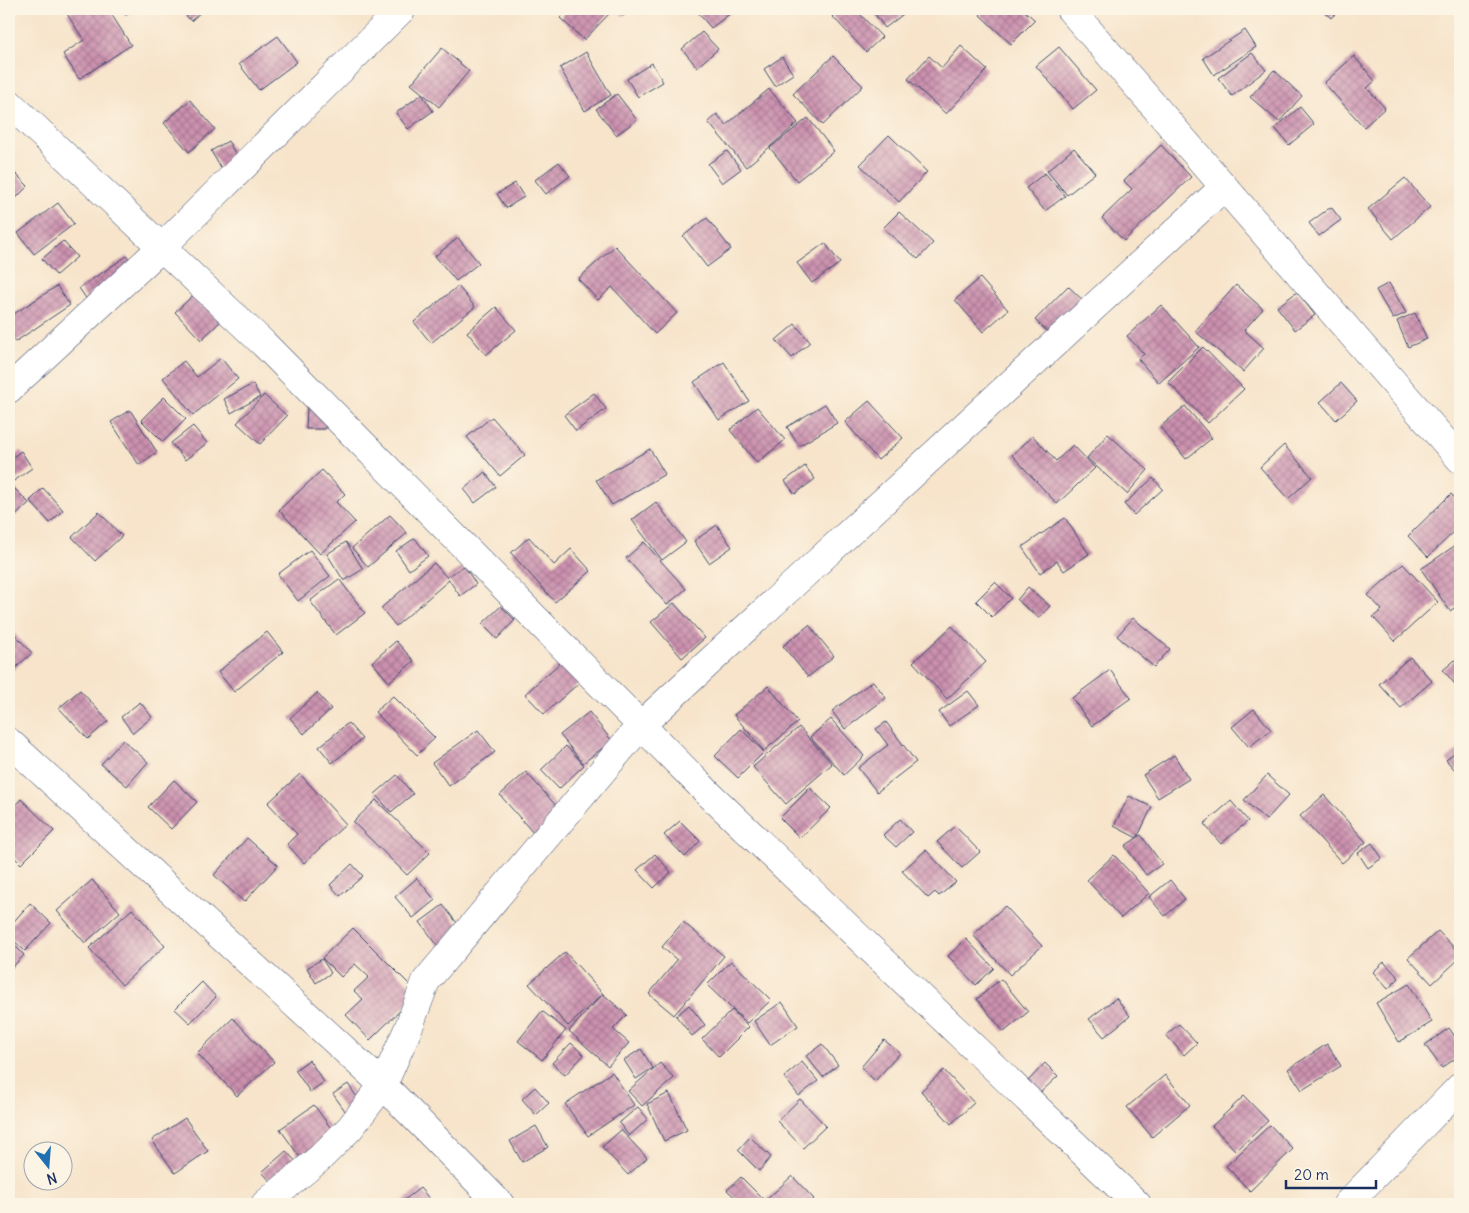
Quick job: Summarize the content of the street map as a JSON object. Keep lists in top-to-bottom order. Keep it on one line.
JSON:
{"scale_bar":"20 m","north":"bottom"}
